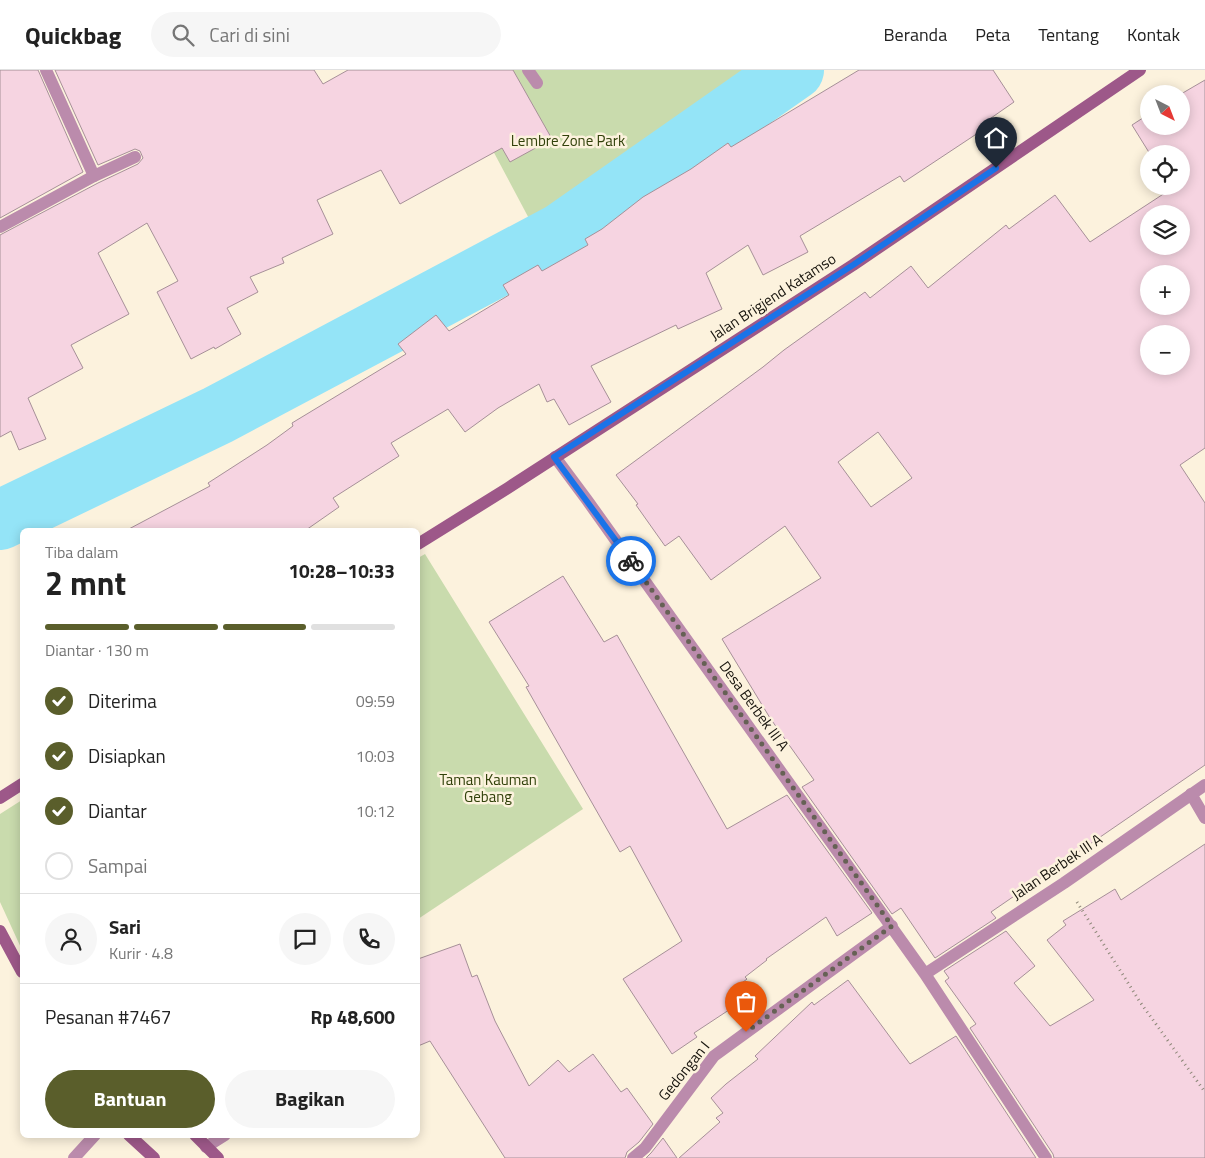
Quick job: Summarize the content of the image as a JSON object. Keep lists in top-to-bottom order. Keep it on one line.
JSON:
{"streets":{"street":["Jalan Brigjend Katamso","Desa Berbek III A","Jalan Berbek III A","Gedongan I"]},"crossings":[["Jalan Brigjend Katamso","Desa Berbek III A"],["Desa Berbek III A","Jalan Berbek III A"],["Desa Berbek III A","Gedongan I"]],"parks":["Lembre Zone Park","Taman Kauman Gebang"],"north":"bottom right","page":{"header":"Quickbag","search":"Cari di sini","nav":["Beranda","Peta","Tentang","Kontak"],"map_buttons":["+","−"],"heading":["2 mnt","Tiba dalam","10:28–10:33"],"panel":["Sari","Kurir · 4.8","Pesanan #7467","Rp 48,600"],"bar":"Diantar · 130 m","list":[["Diterima","09:59"],["Disiapkan","10:03"],["Diantar","10:12"],"Sampai"],"buttons":["Bantuan","Bagikan"]}}
